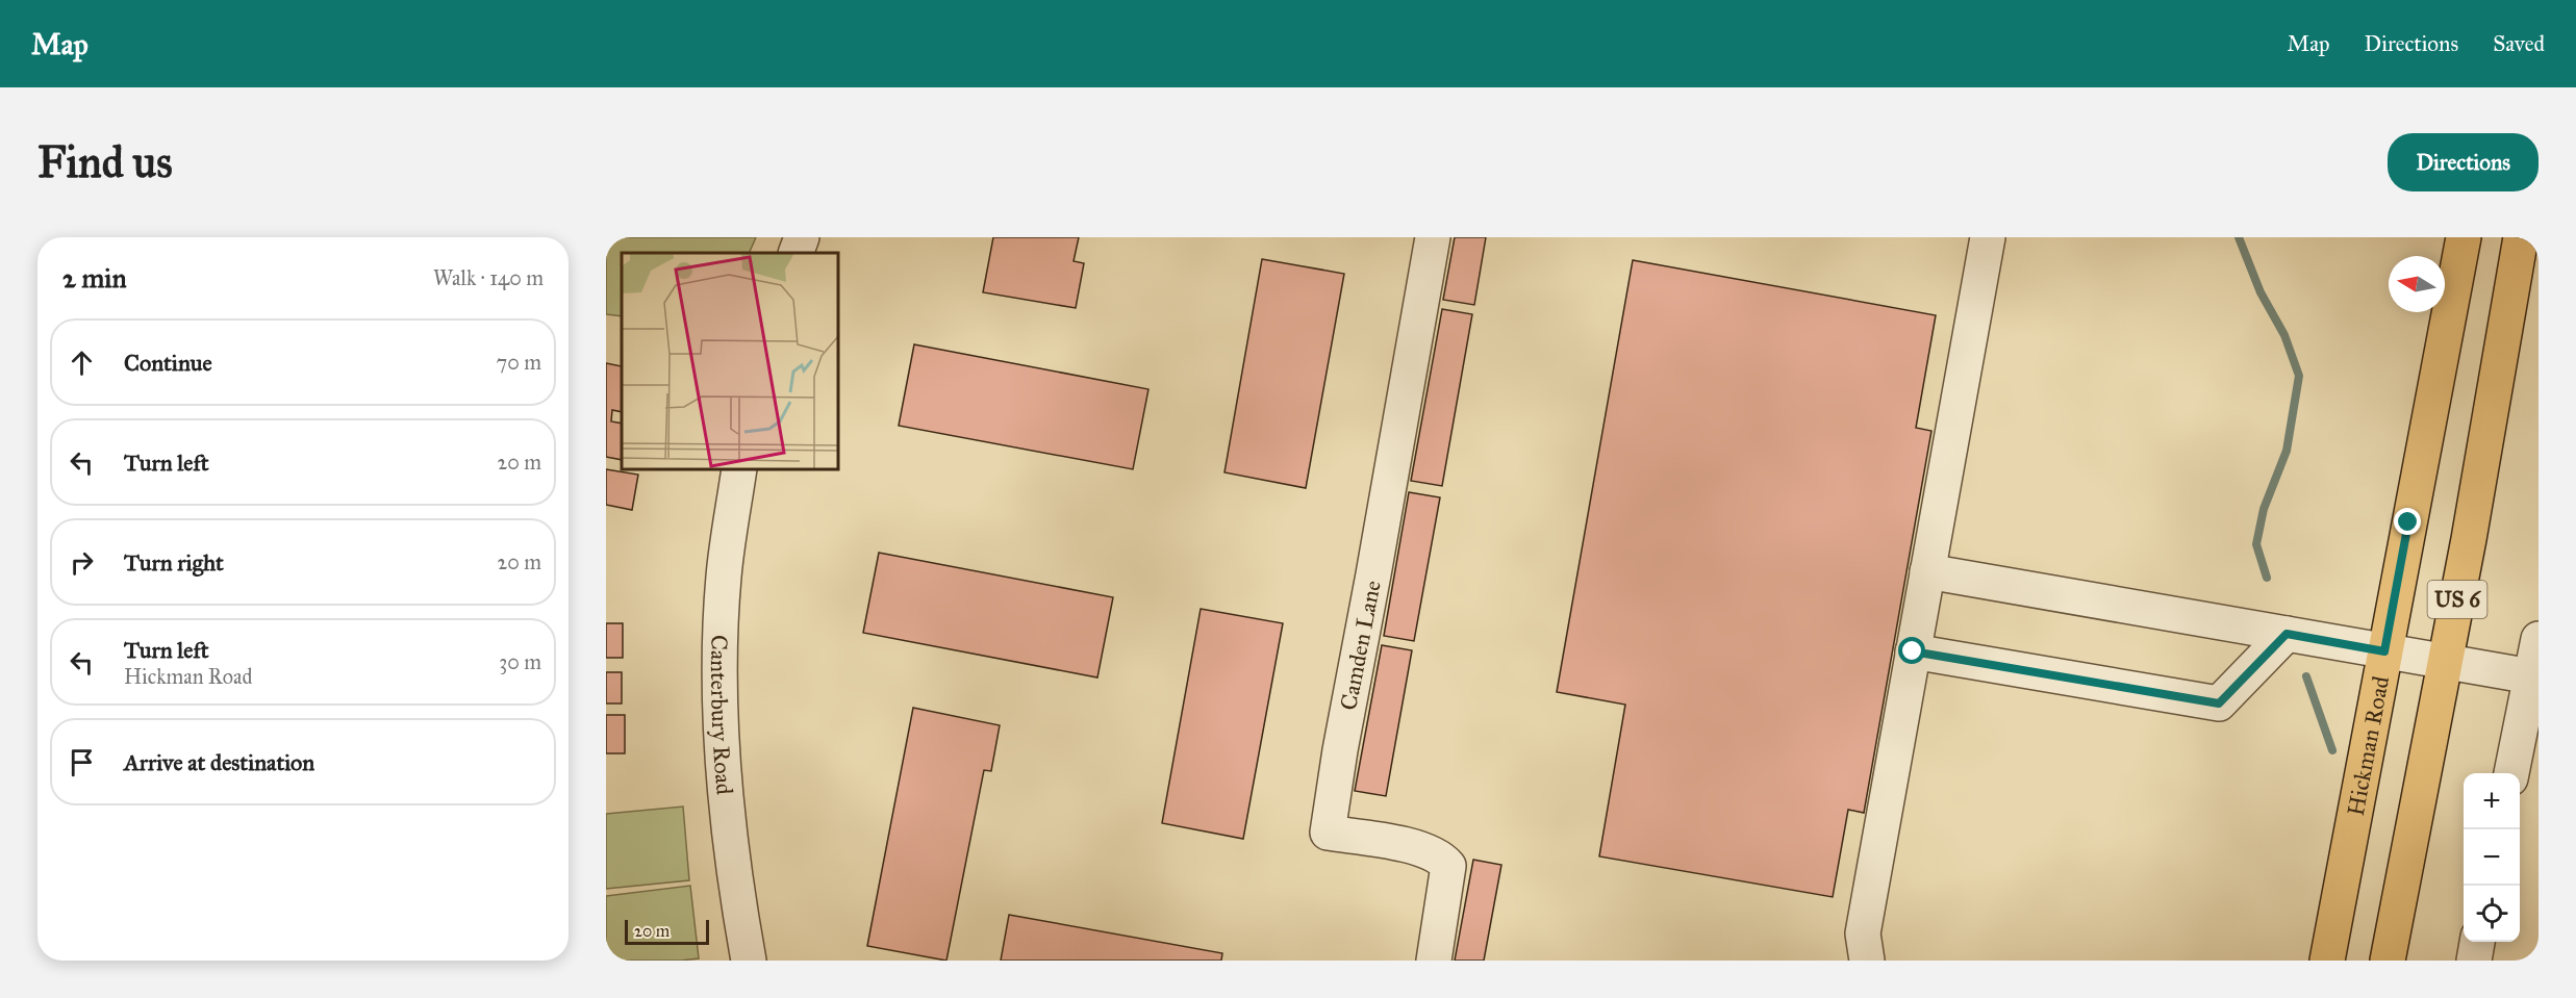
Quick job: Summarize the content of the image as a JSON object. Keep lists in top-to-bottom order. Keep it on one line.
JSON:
{"streets":{"main road":["US 6","Hickman Road"],"lane":["Camden Lane","Canterbury Road"]},"scale_bar":"20 m","north":"left","page":{"header":"Map","nav":["Map","Directions","Saved"],"buttons":"Directions","title":"Find us","heading":["2 min","Walk · 140 m"],"list":[["Continue","70 m"],["Turn left","20 m"],["Turn right","20 m"],["Turn left","Hickman Road","30 m"],"Arrive at destination"],"map_buttons":["+","−"],"scale":"20 m"}}
